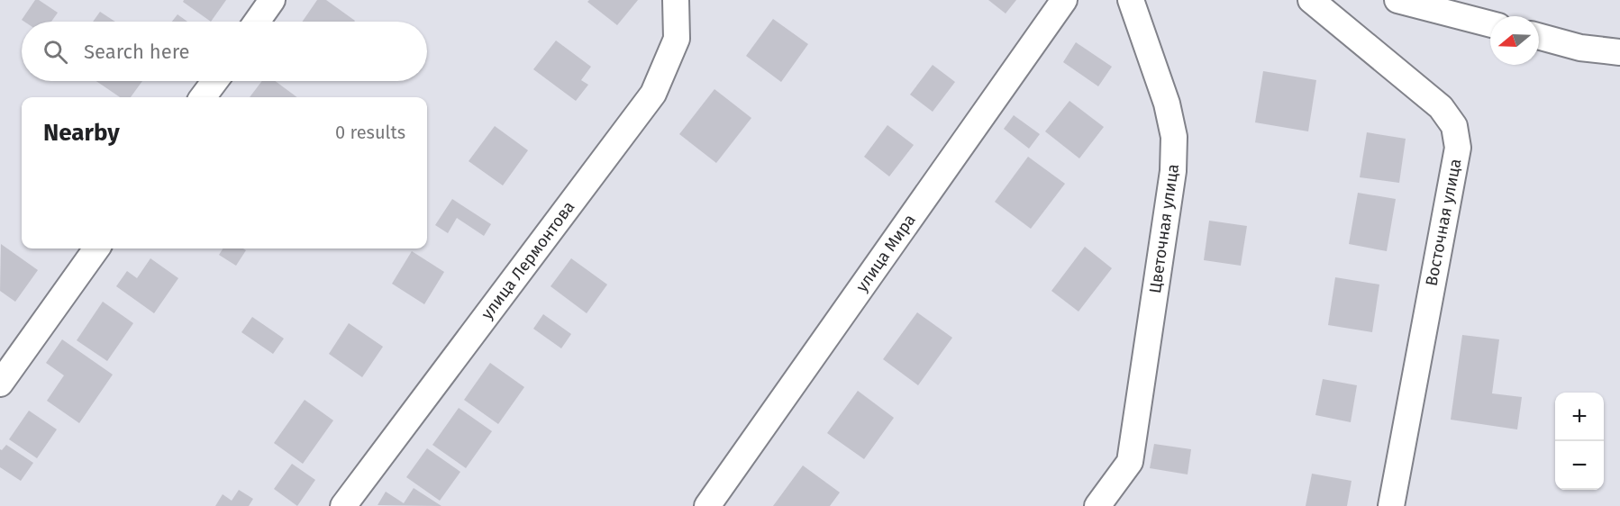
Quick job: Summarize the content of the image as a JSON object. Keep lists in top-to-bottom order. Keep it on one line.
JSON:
{"streets":{"street":["Восточная улица","Цветочная улица","улица Мира","улица Лермонтова"]},"north":"left","page":{"search":"Search here","heading":["Nearby","0 results"],"map_buttons":["+","−"]}}
